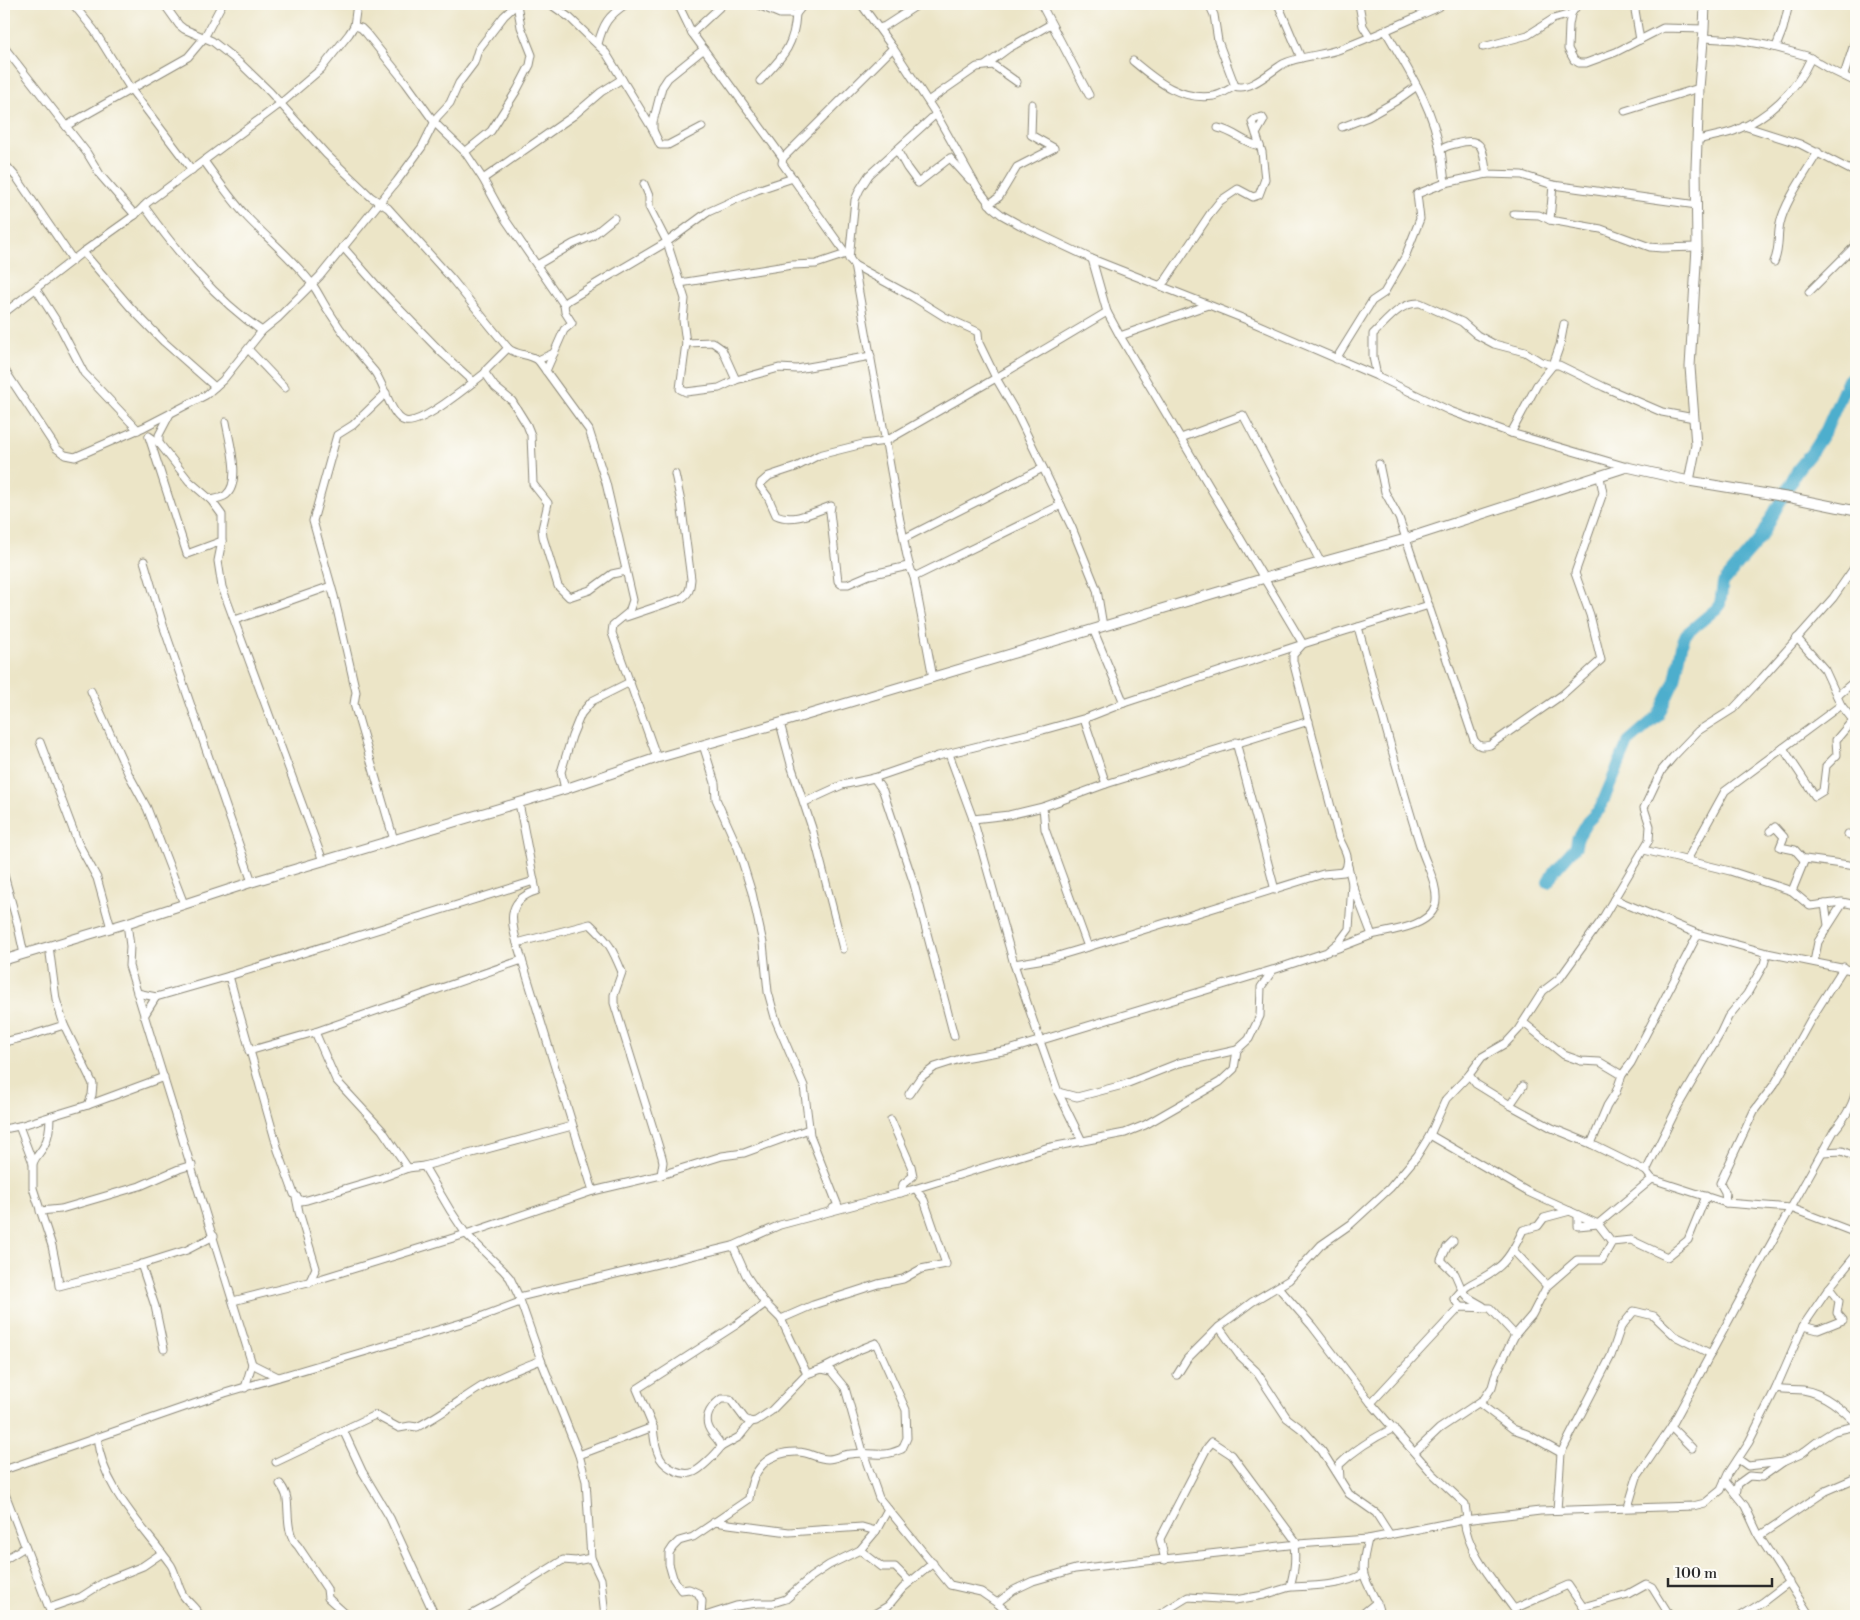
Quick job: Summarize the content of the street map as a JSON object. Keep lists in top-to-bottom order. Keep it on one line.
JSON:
{"scale_bar":"100 m"}
